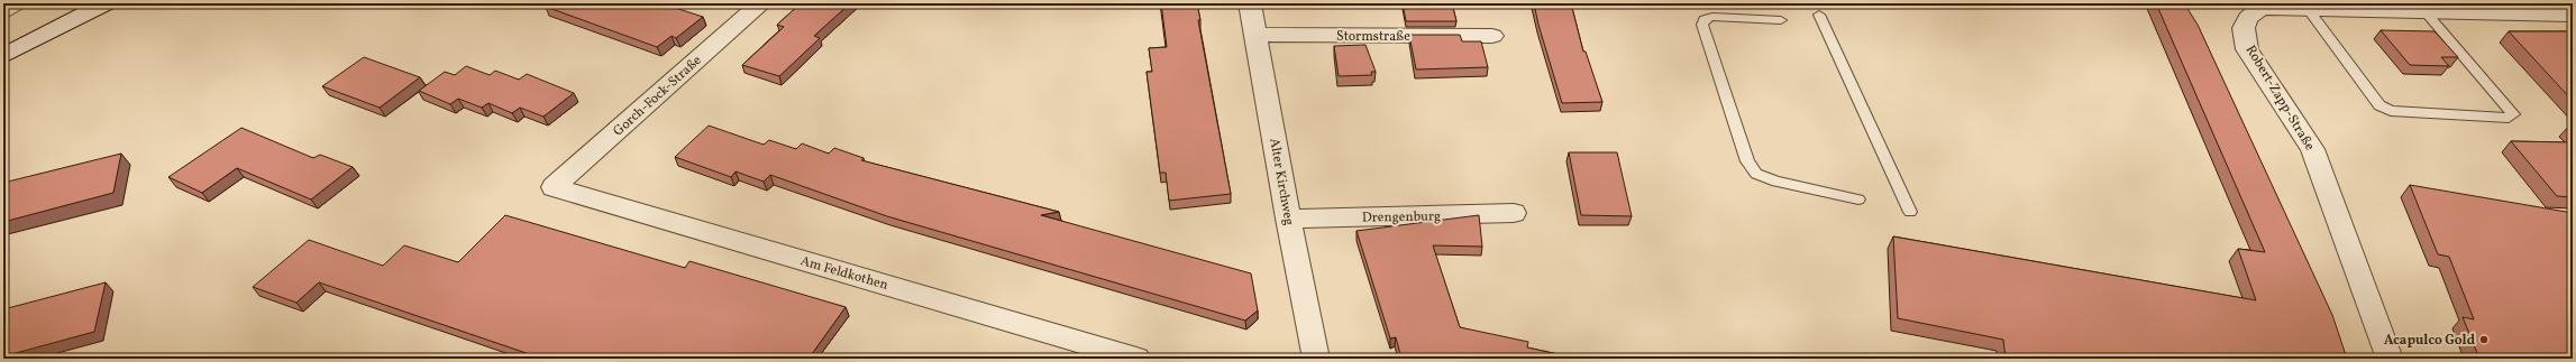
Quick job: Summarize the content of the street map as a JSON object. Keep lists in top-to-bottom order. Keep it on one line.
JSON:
{"streets":{"street":["Stormstraße","Gorch-Fock-Straße","Robert-Zapp-Straße","Alter Kirchweg","Drengenburg","Am Feldkothen"]},"crossings":[["Stormstraße","Alter Kirchweg"],["Gorch-Fock-Straße","Am Feldkothen"],["Alter Kirchweg","Drengenburg"]],"places":["Acapulco Gold"]}
